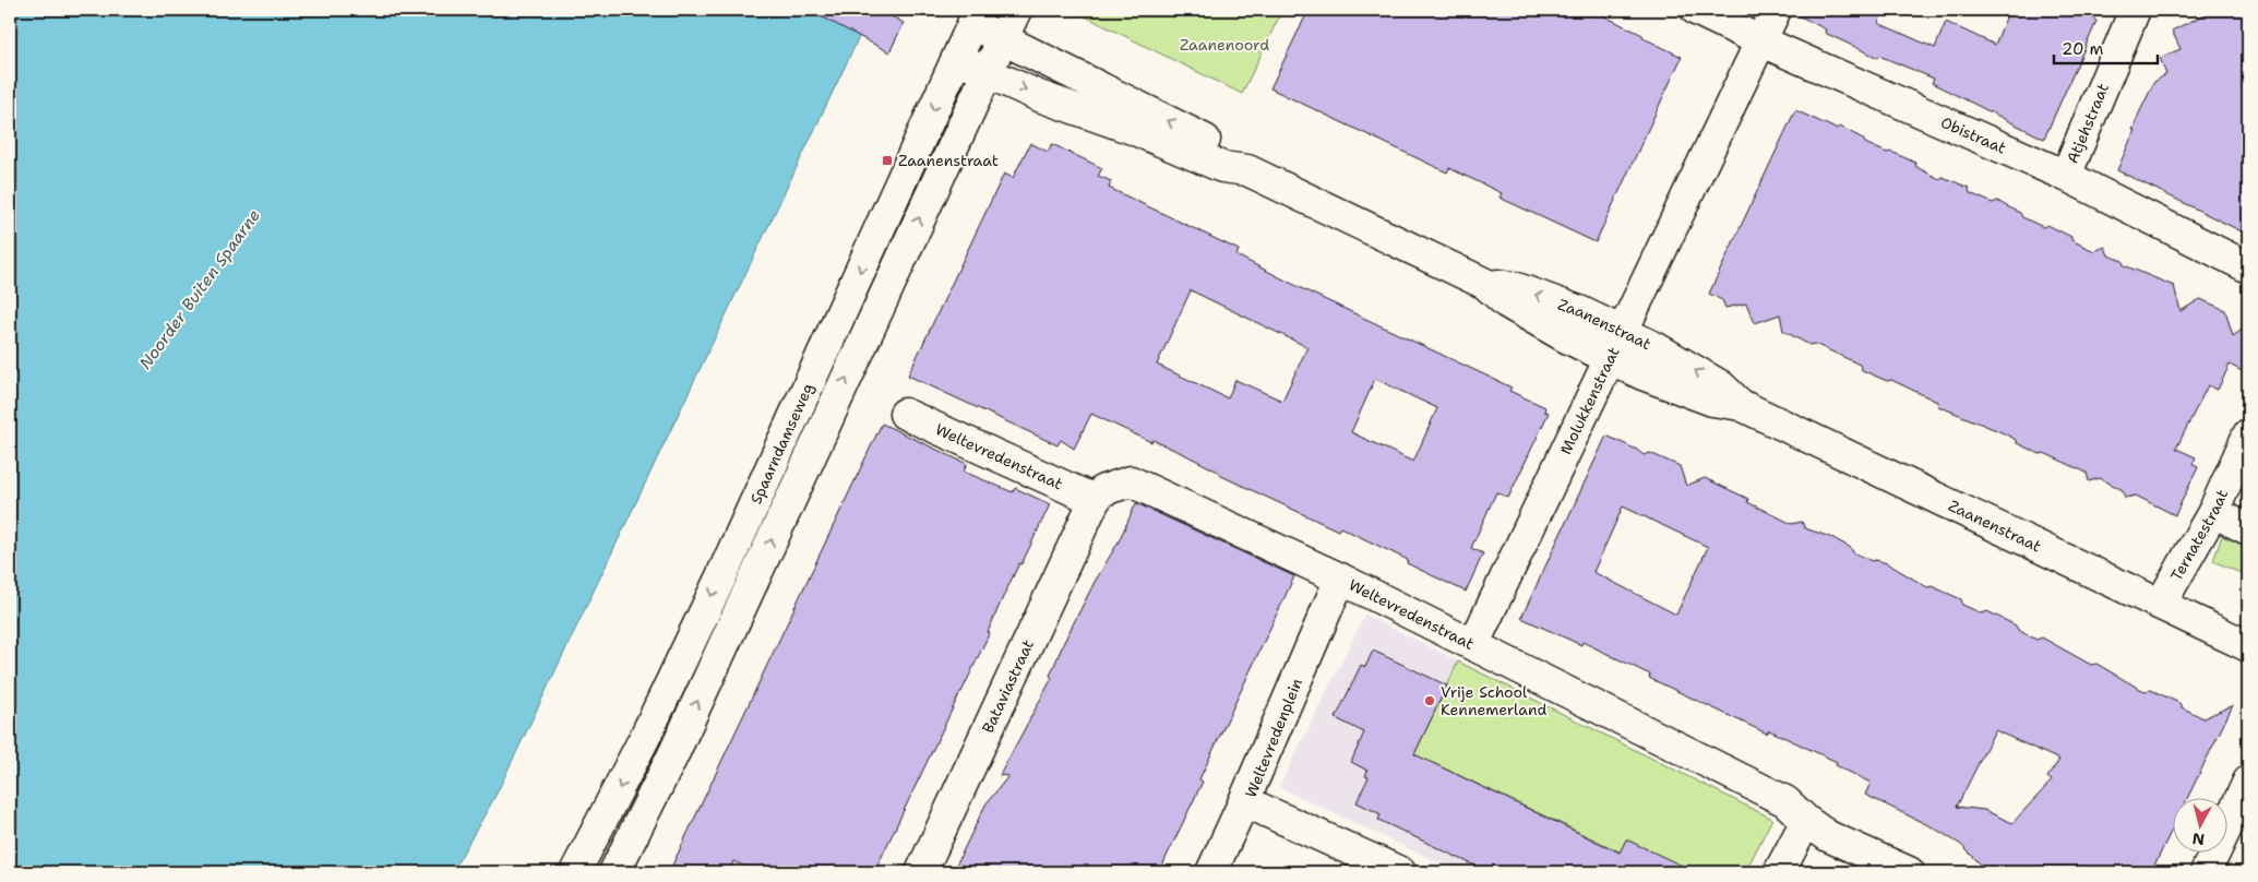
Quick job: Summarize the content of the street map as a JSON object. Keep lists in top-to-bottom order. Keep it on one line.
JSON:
{"streets":{"street":["Atjehstraat","Obistraat","Zaanenstraat","Molukkenstraat","Spaarndamseweg","Weltevredenstraat","Ternatestraat","Bataviastraat","Weltevredenplein"]},"crossings":[["Atjehstraat","Obistraat"],["Obistraat","Molukkenstraat"],["Zaanenstraat","Molukkenstraat"],["Zaanenstraat","Spaarndamseweg"],["Zaanenstraat","Ternatestraat"],["Molukkenstraat","Weltevredenstraat"],["Weltevredenstraat","Bataviastraat"],["Weltevredenstraat","Weltevredenplein"]],"water":["Noorder Buiten Spaarne"],"parks":["Zaanenoord"],"places":{"transit":["Zaanenstraat"],"other":["Vrije School Kennemerland"]},"scale_bar":"20 m","north":"bottom"}
